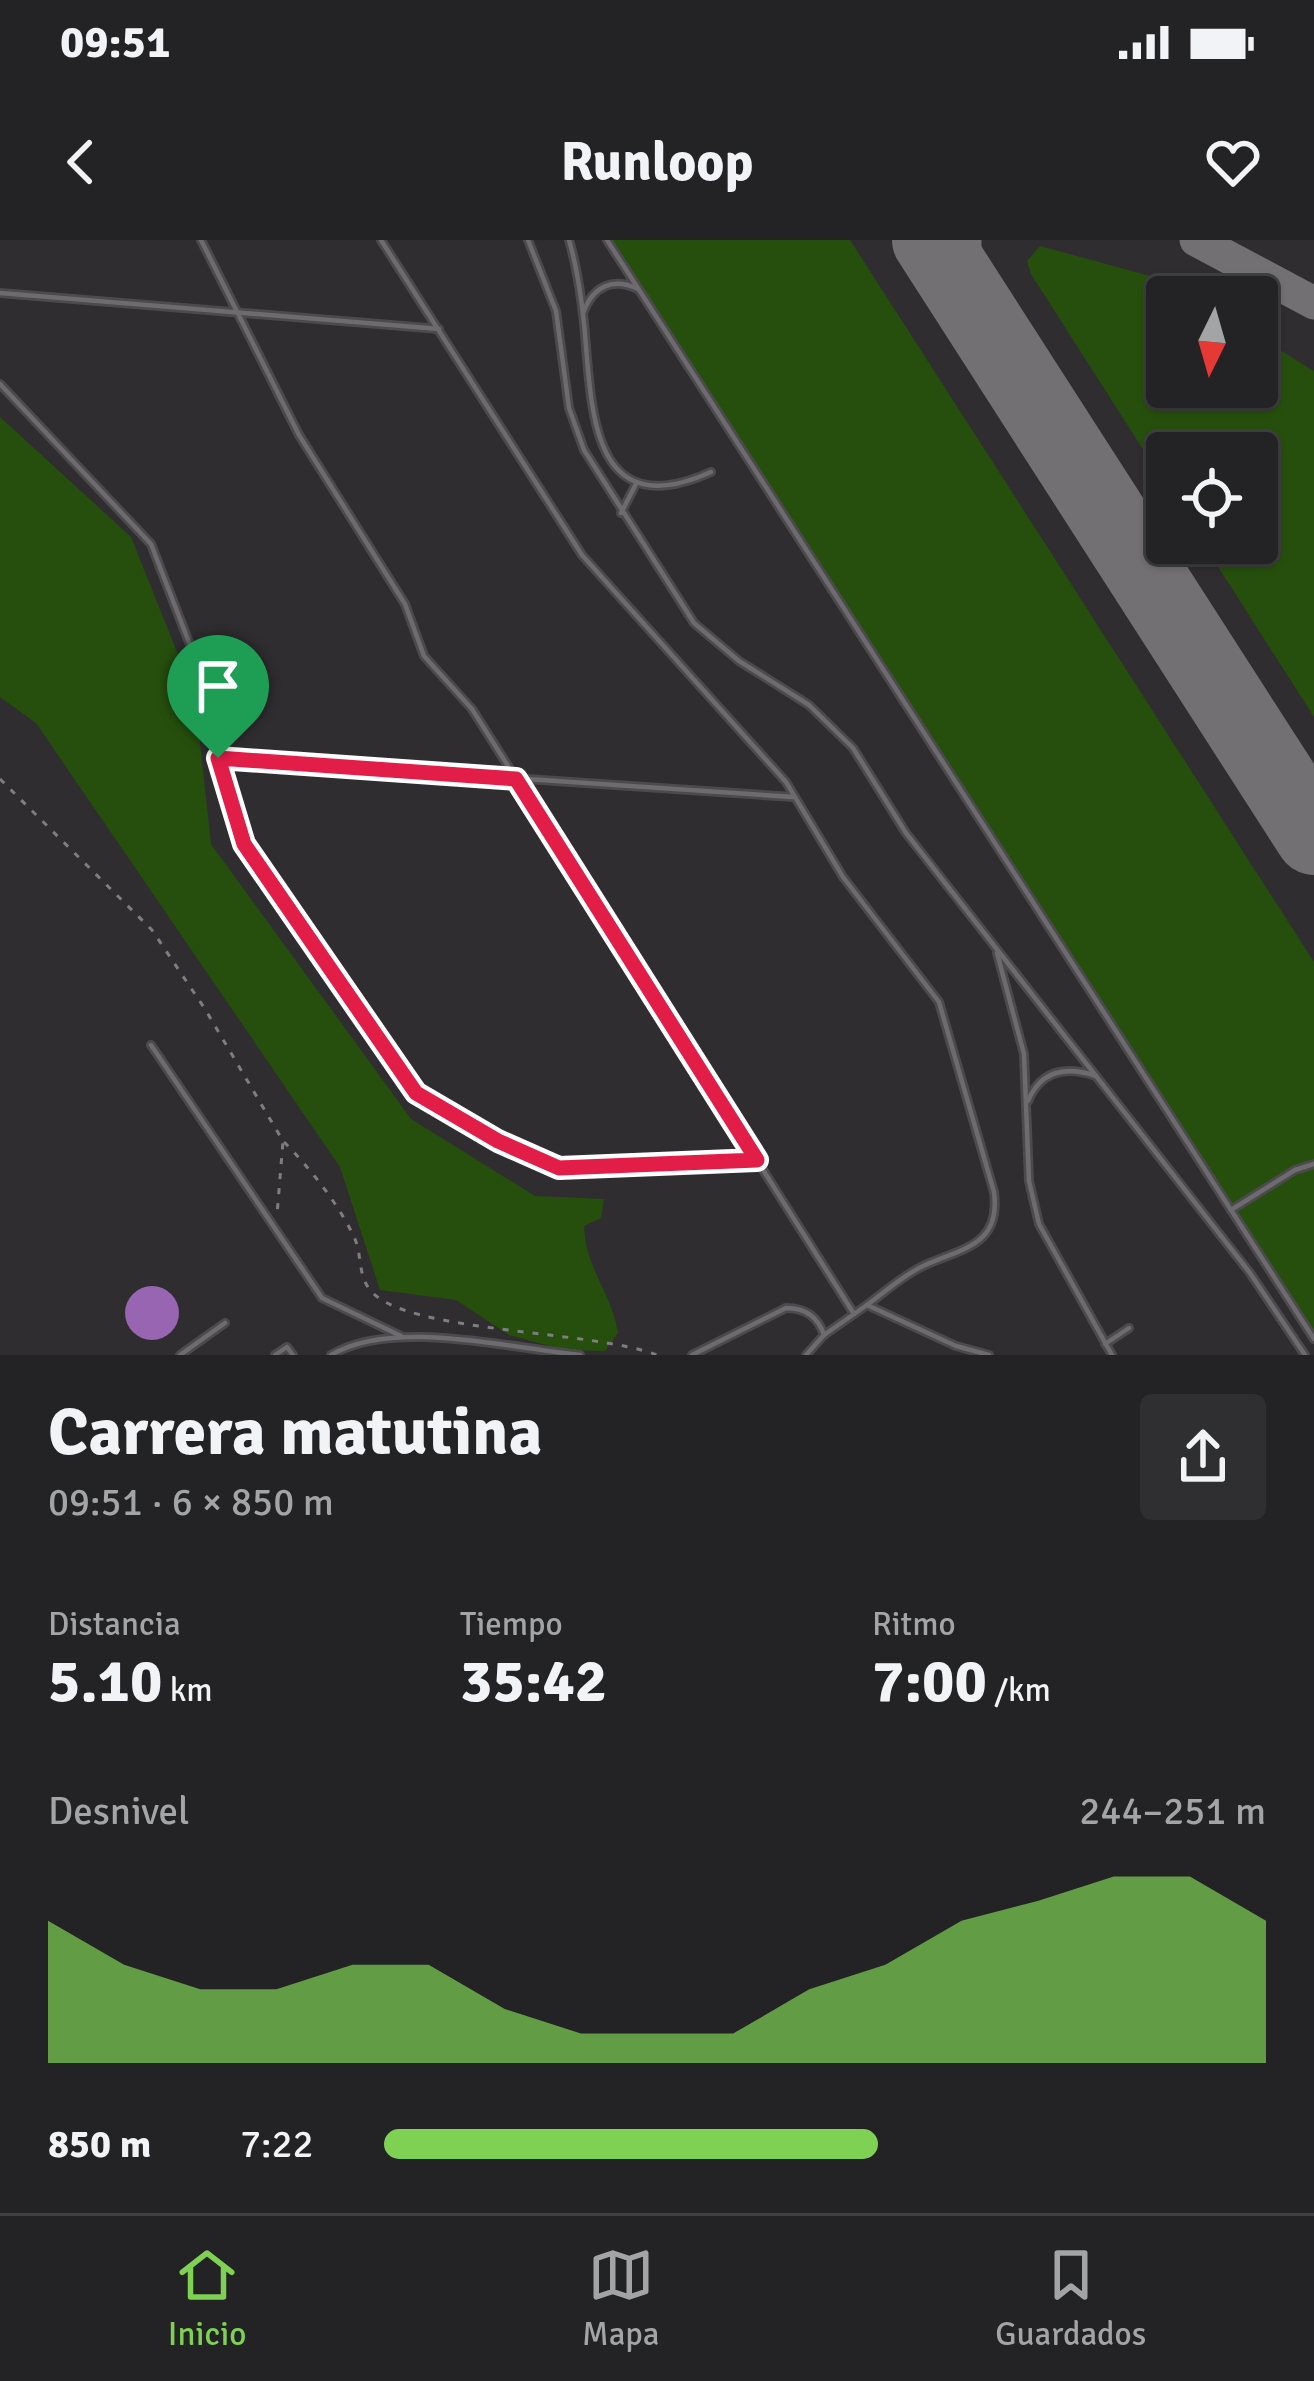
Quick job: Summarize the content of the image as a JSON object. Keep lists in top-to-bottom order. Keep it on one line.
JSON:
{"north":"bottom","page":{"status":"09:51","header":"Runloop","heading":["Carrera matutina","09:51 · 6 × 850 m"],"stats":[["Distancia","5.10 km"],["Tiempo","35:42"],["Ritmo","7:00 /km"]],"chart":["Desnivel","244–251 m"],"list":[{"name":"850 m","note":"7:22"}],"tabs":["Inicio","Mapa","Guardados"]}}
